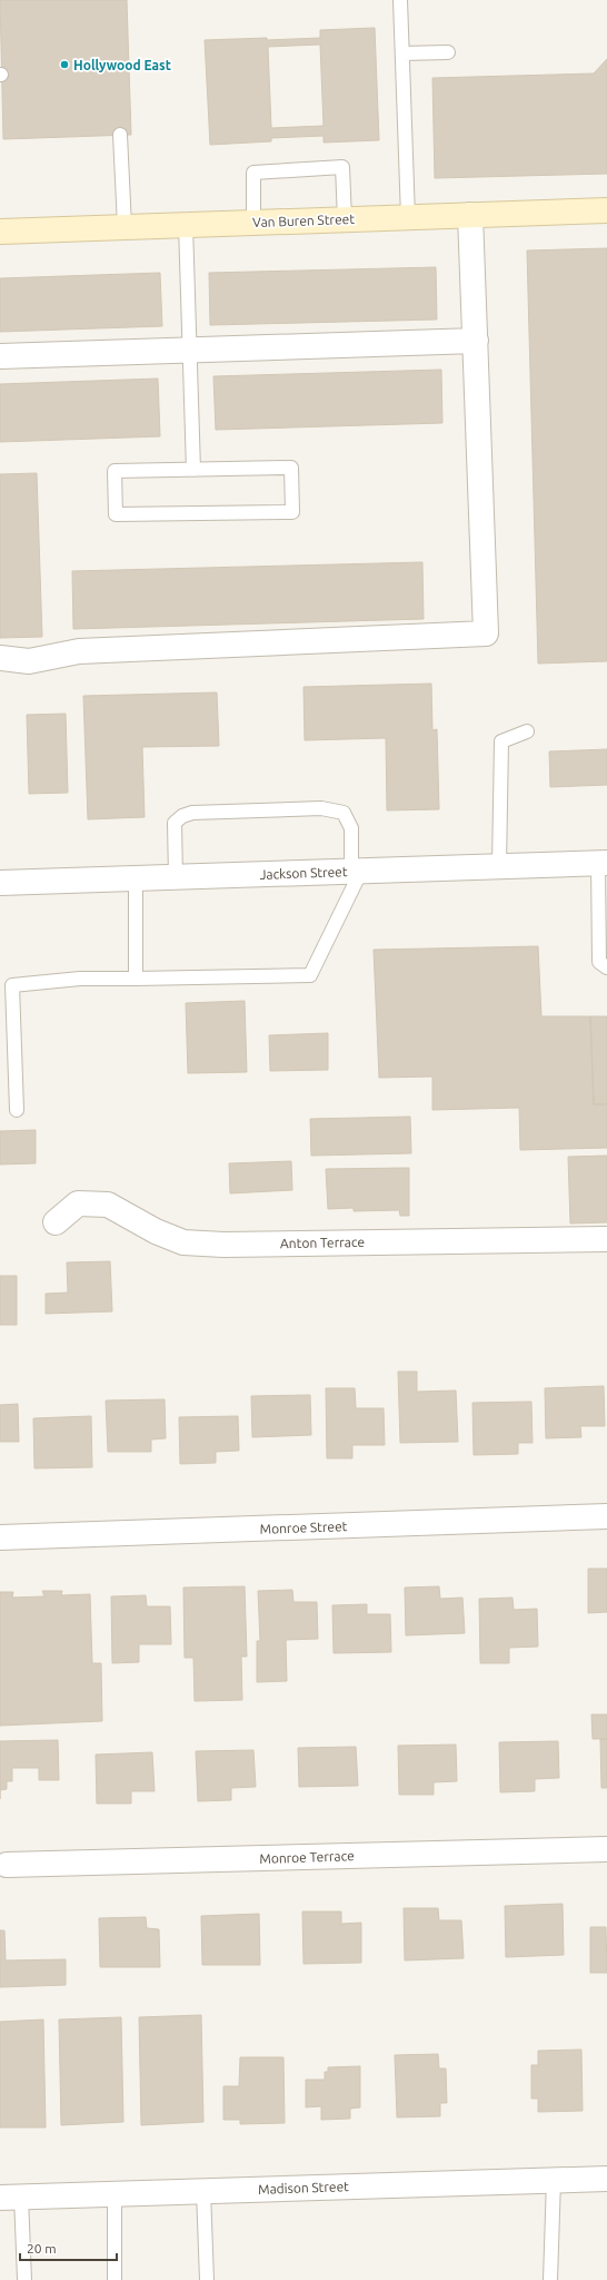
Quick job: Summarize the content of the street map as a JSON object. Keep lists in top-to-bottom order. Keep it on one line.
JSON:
{"streets":{"main road":["Van Buren Street"],"street":["Jackson Street","Anton Terrace","Monroe Street","Monroe Terrace","Madison Street"]},"places":["Hollywood East"],"scale_bar":"20 m"}
